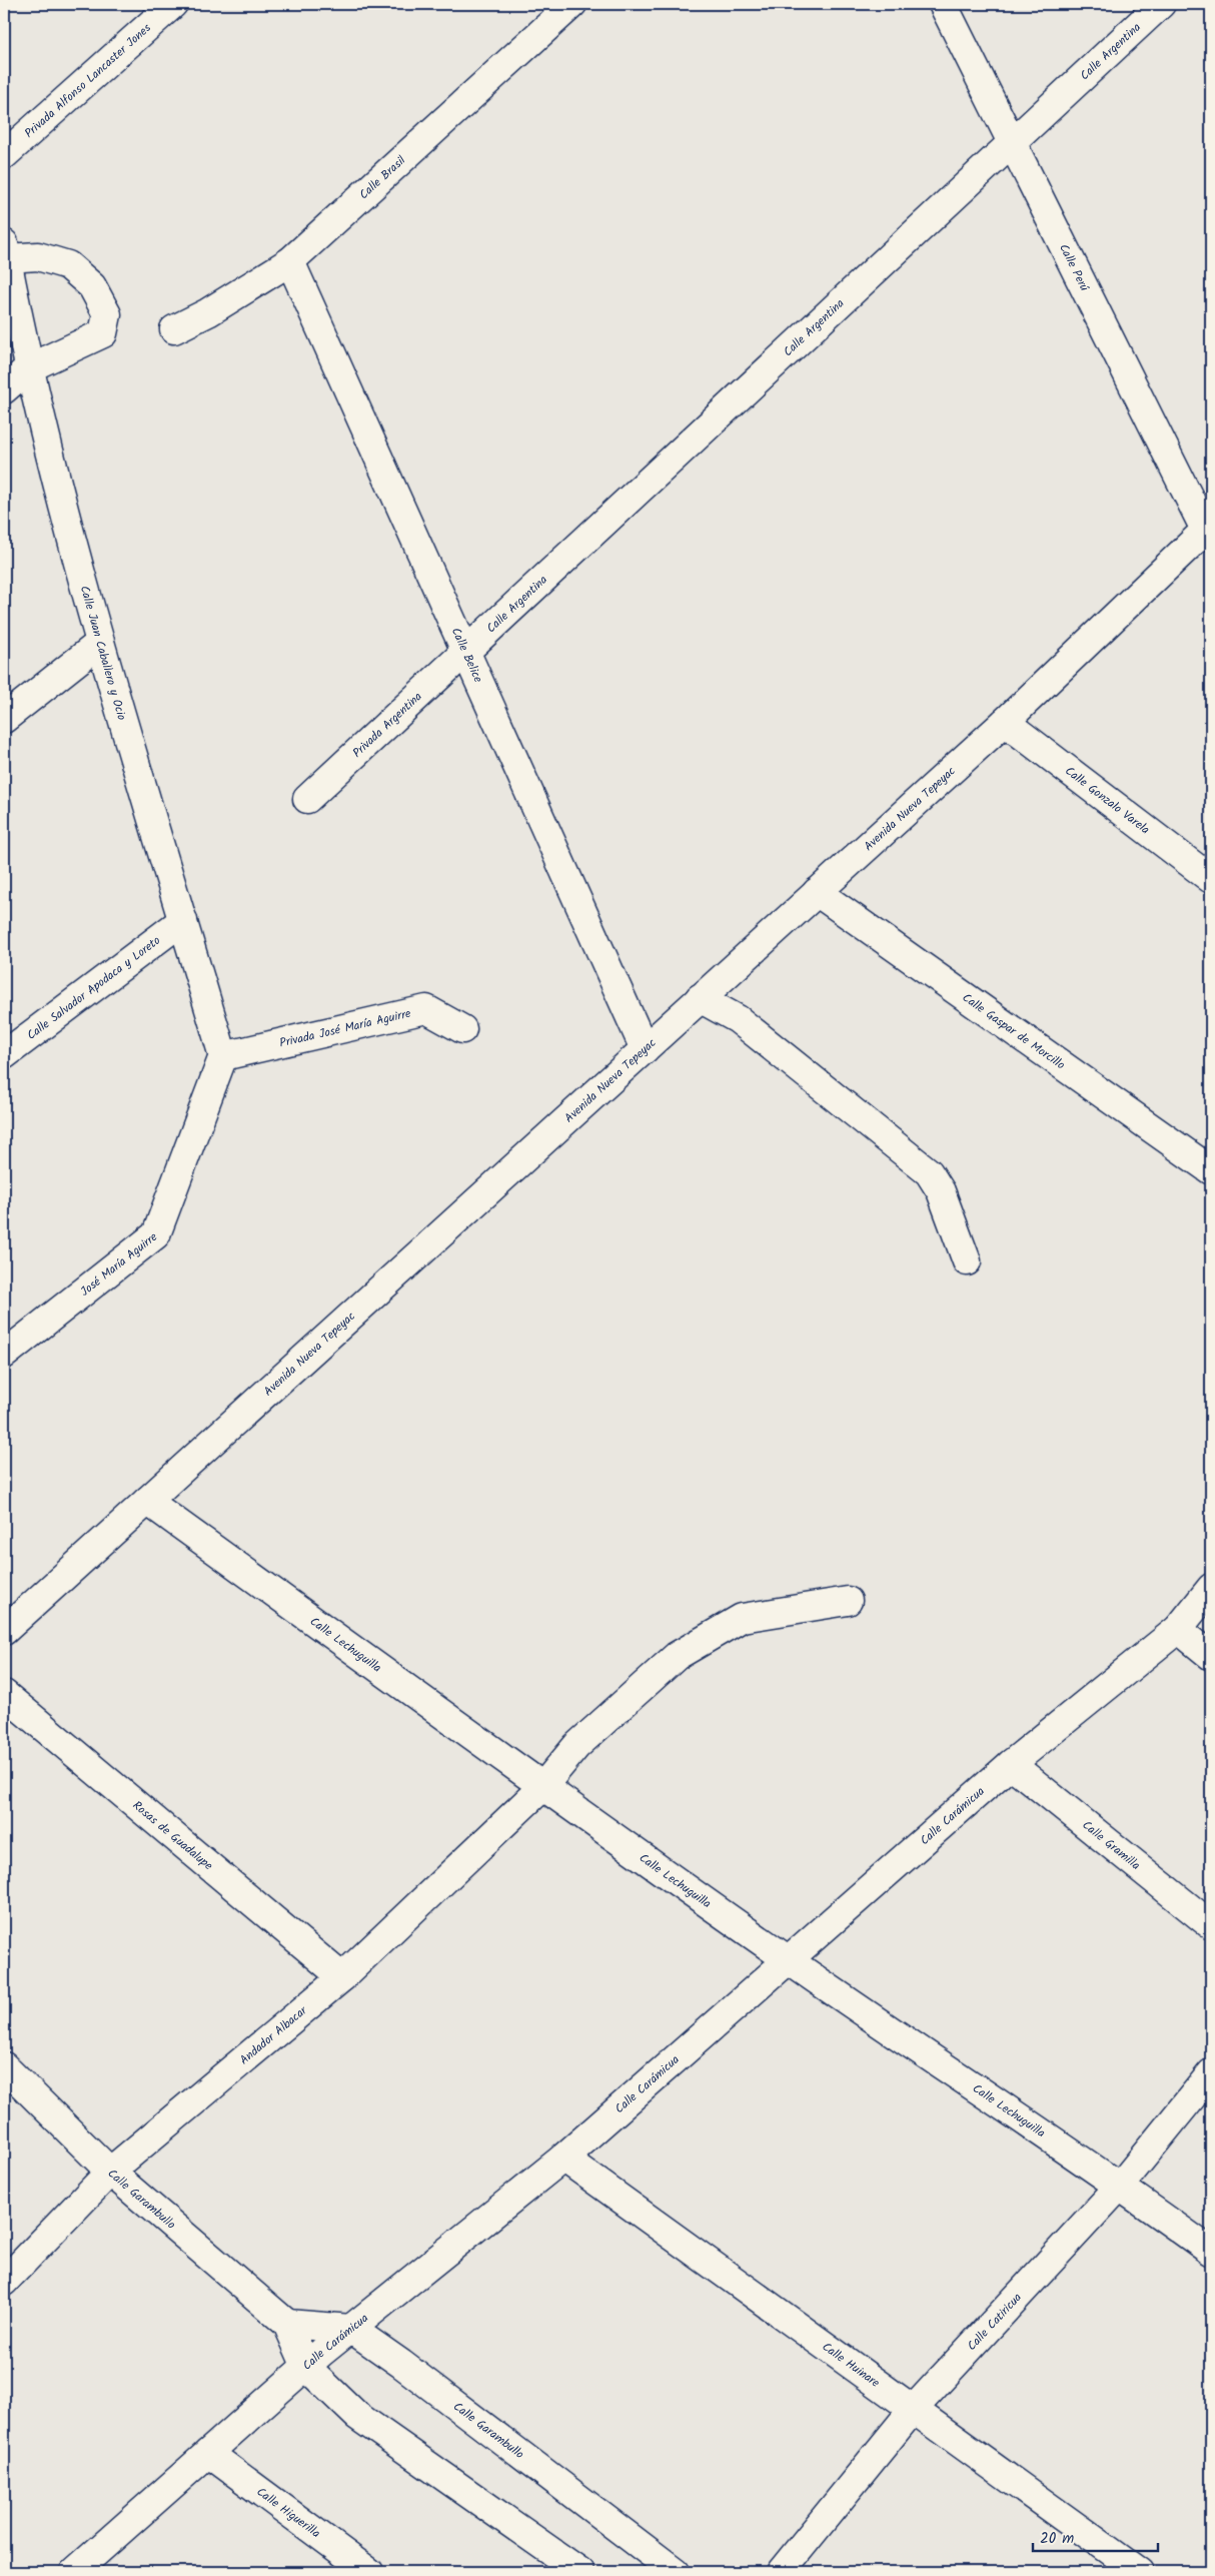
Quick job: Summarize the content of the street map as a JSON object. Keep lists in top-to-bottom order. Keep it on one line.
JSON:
{"streets":{"street":["Calle Argentina","Privada Alfonso Lancaster Jones","Calle Brasil","Calle Perú","Calle Juan Caballero y Ocio","Calle Belice","Privada Argentina","Calle Gonzalo Varela","Avenida Nueva Tepeyac","Calle Salvador Apodaca y Loreto","Privada José María Aguirre","Calle Gaspar de Morcillo","José María Aguirre","Calle Lechuguilla","Calle Carámicua","Rosas de Guadalupe","Calle Gramilla","Andador Albacar","Calle Garambullo","Calle Catiricua","Calle Huinare","Calle Higuerilla"]},"crossings":[["Calle Argentina","Calle Perú"],["Calle Argentina","Calle Belice"],["Calle Argentina","Privada Argentina"],["Calle Brasil","Calle Belice"],["Calle Perú","Avenida Nueva Tepeyac"],["Calle Juan Caballero y Ocio","Calle Salvador Apodaca y Loreto"],["Calle Juan Caballero y Ocio","Privada José María Aguirre"],["Calle Juan Caballero y Ocio","José María Aguirre"],["Calle Belice","Privada Argentina"],["Calle Belice","Avenida Nueva Tepeyac"],["Calle Gonzalo Varela","Avenida Nueva Tepeyac"],["Avenida Nueva Tepeyac","Calle Gaspar de Morcillo"],["Avenida Nueva Tepeyac","Calle Lechuguilla"],["Privada José María Aguirre","José María Aguirre"],["Calle Lechuguilla","Calle Carámicua"],["Calle Lechuguilla","Andador Albacar"],["Calle Lechuguilla","Calle Catiricua"],["Calle Carámicua","Calle Gramilla"],["Calle Carámicua","Calle Garambullo"],["Calle Carámicua","Calle Huinare"],["Calle Carámicua","Calle Higuerilla"],["Rosas de Guadalupe","Andador Albacar"],["Andador Albacar","Calle Garambullo"],["Calle Catiricua","Calle Huinare"]],"scale_bar":"20 m"}
